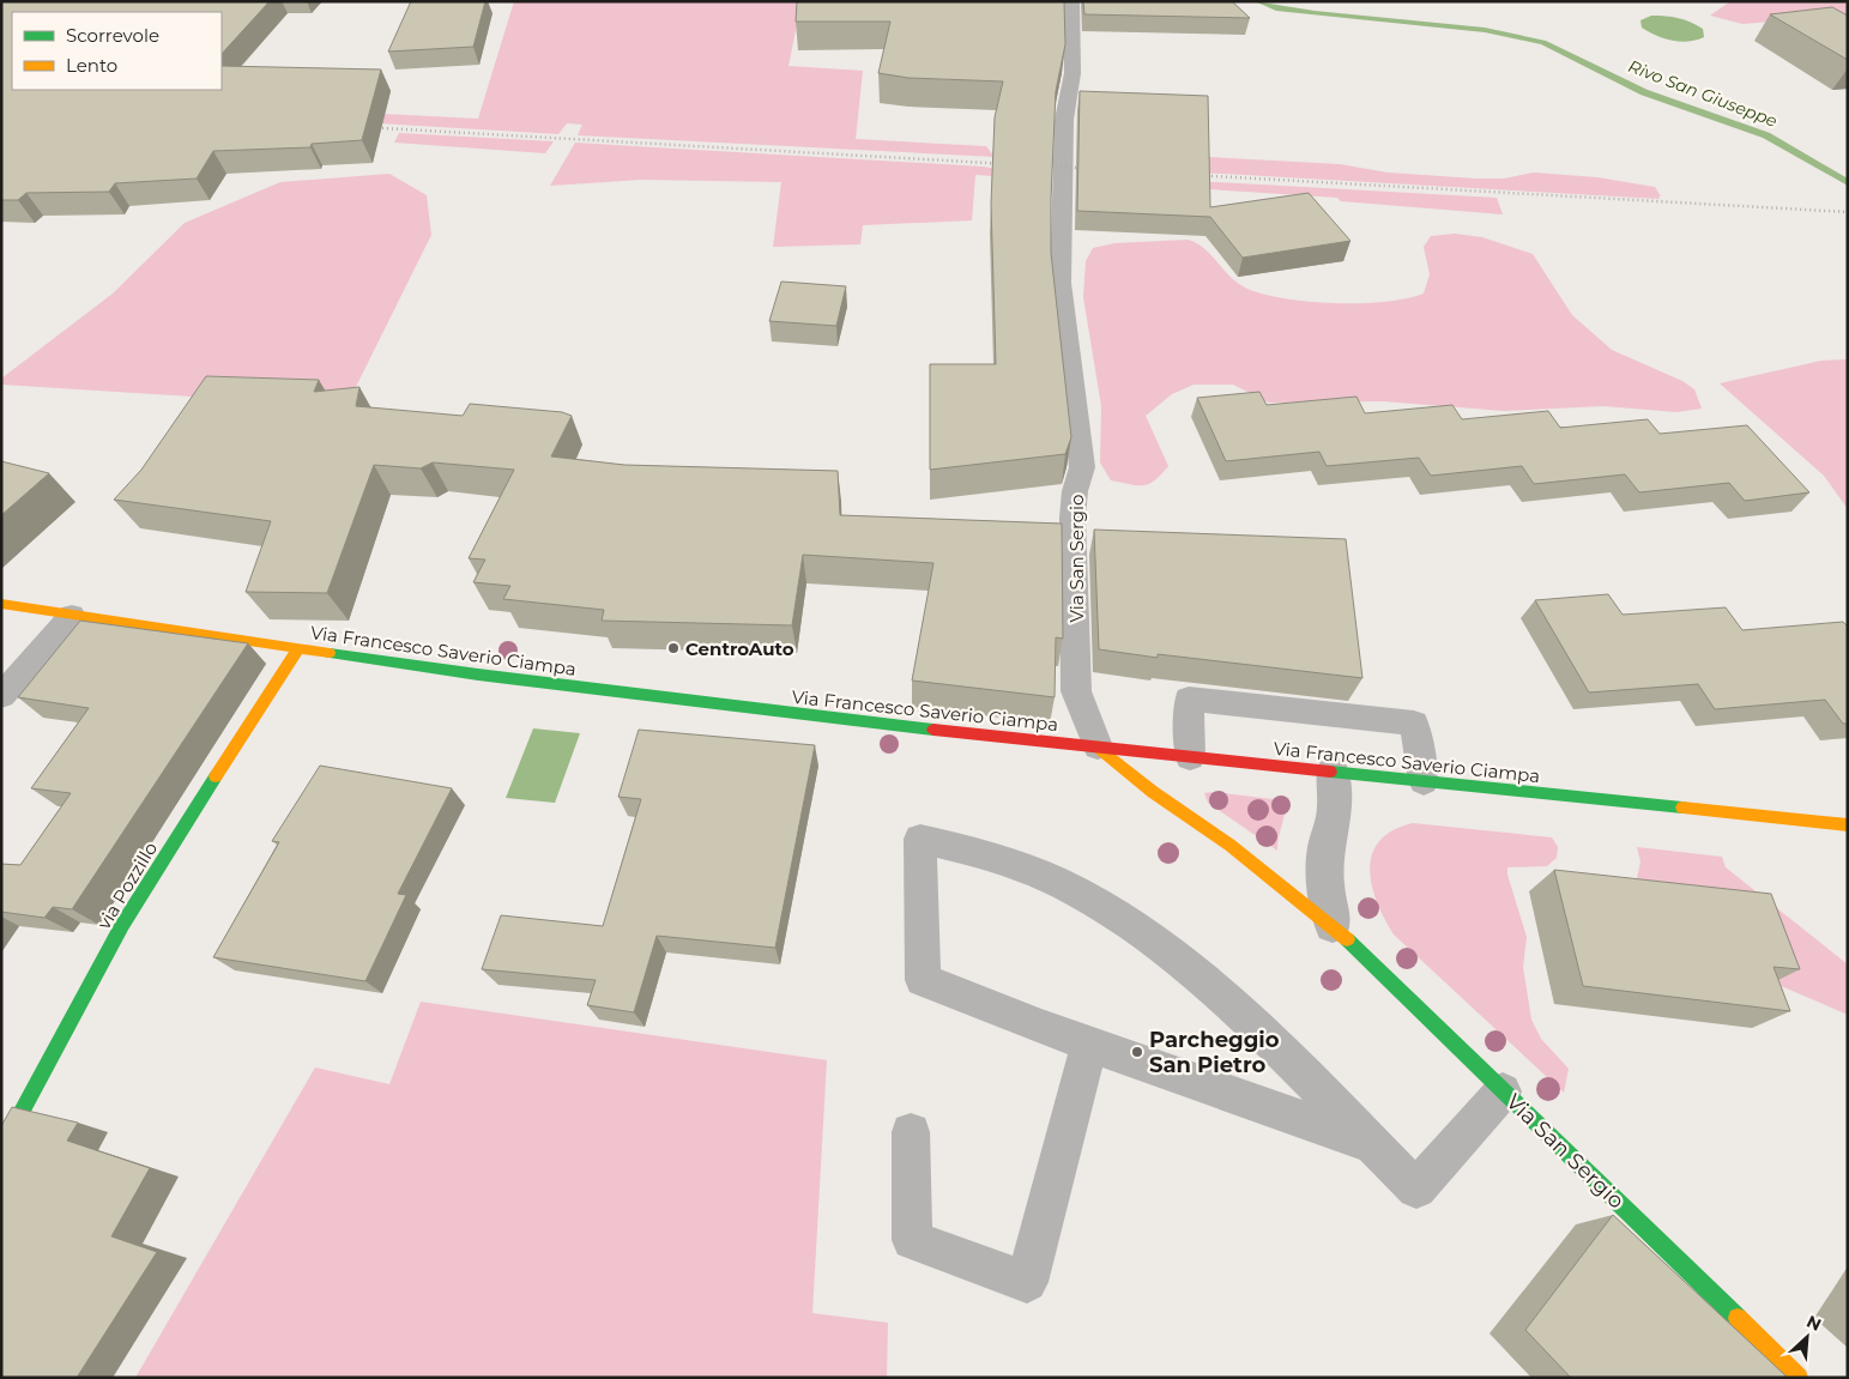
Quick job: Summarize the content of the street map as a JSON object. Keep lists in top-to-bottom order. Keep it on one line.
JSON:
{"streets":{"street":["Via San Sergio","Via Francesco Saverio Ciampa","via Pozzillo"]},"crossings":[["Via San Sergio","Via Francesco Saverio Ciampa"],["Via Francesco Saverio Ciampa","via Pozzillo"]],"water":["Rivo San Giuseppe"],"places":["CentroAuto","Parcheggio San Pietro"],"legend":["Scorrevole","Lento"],"north":"top right"}
